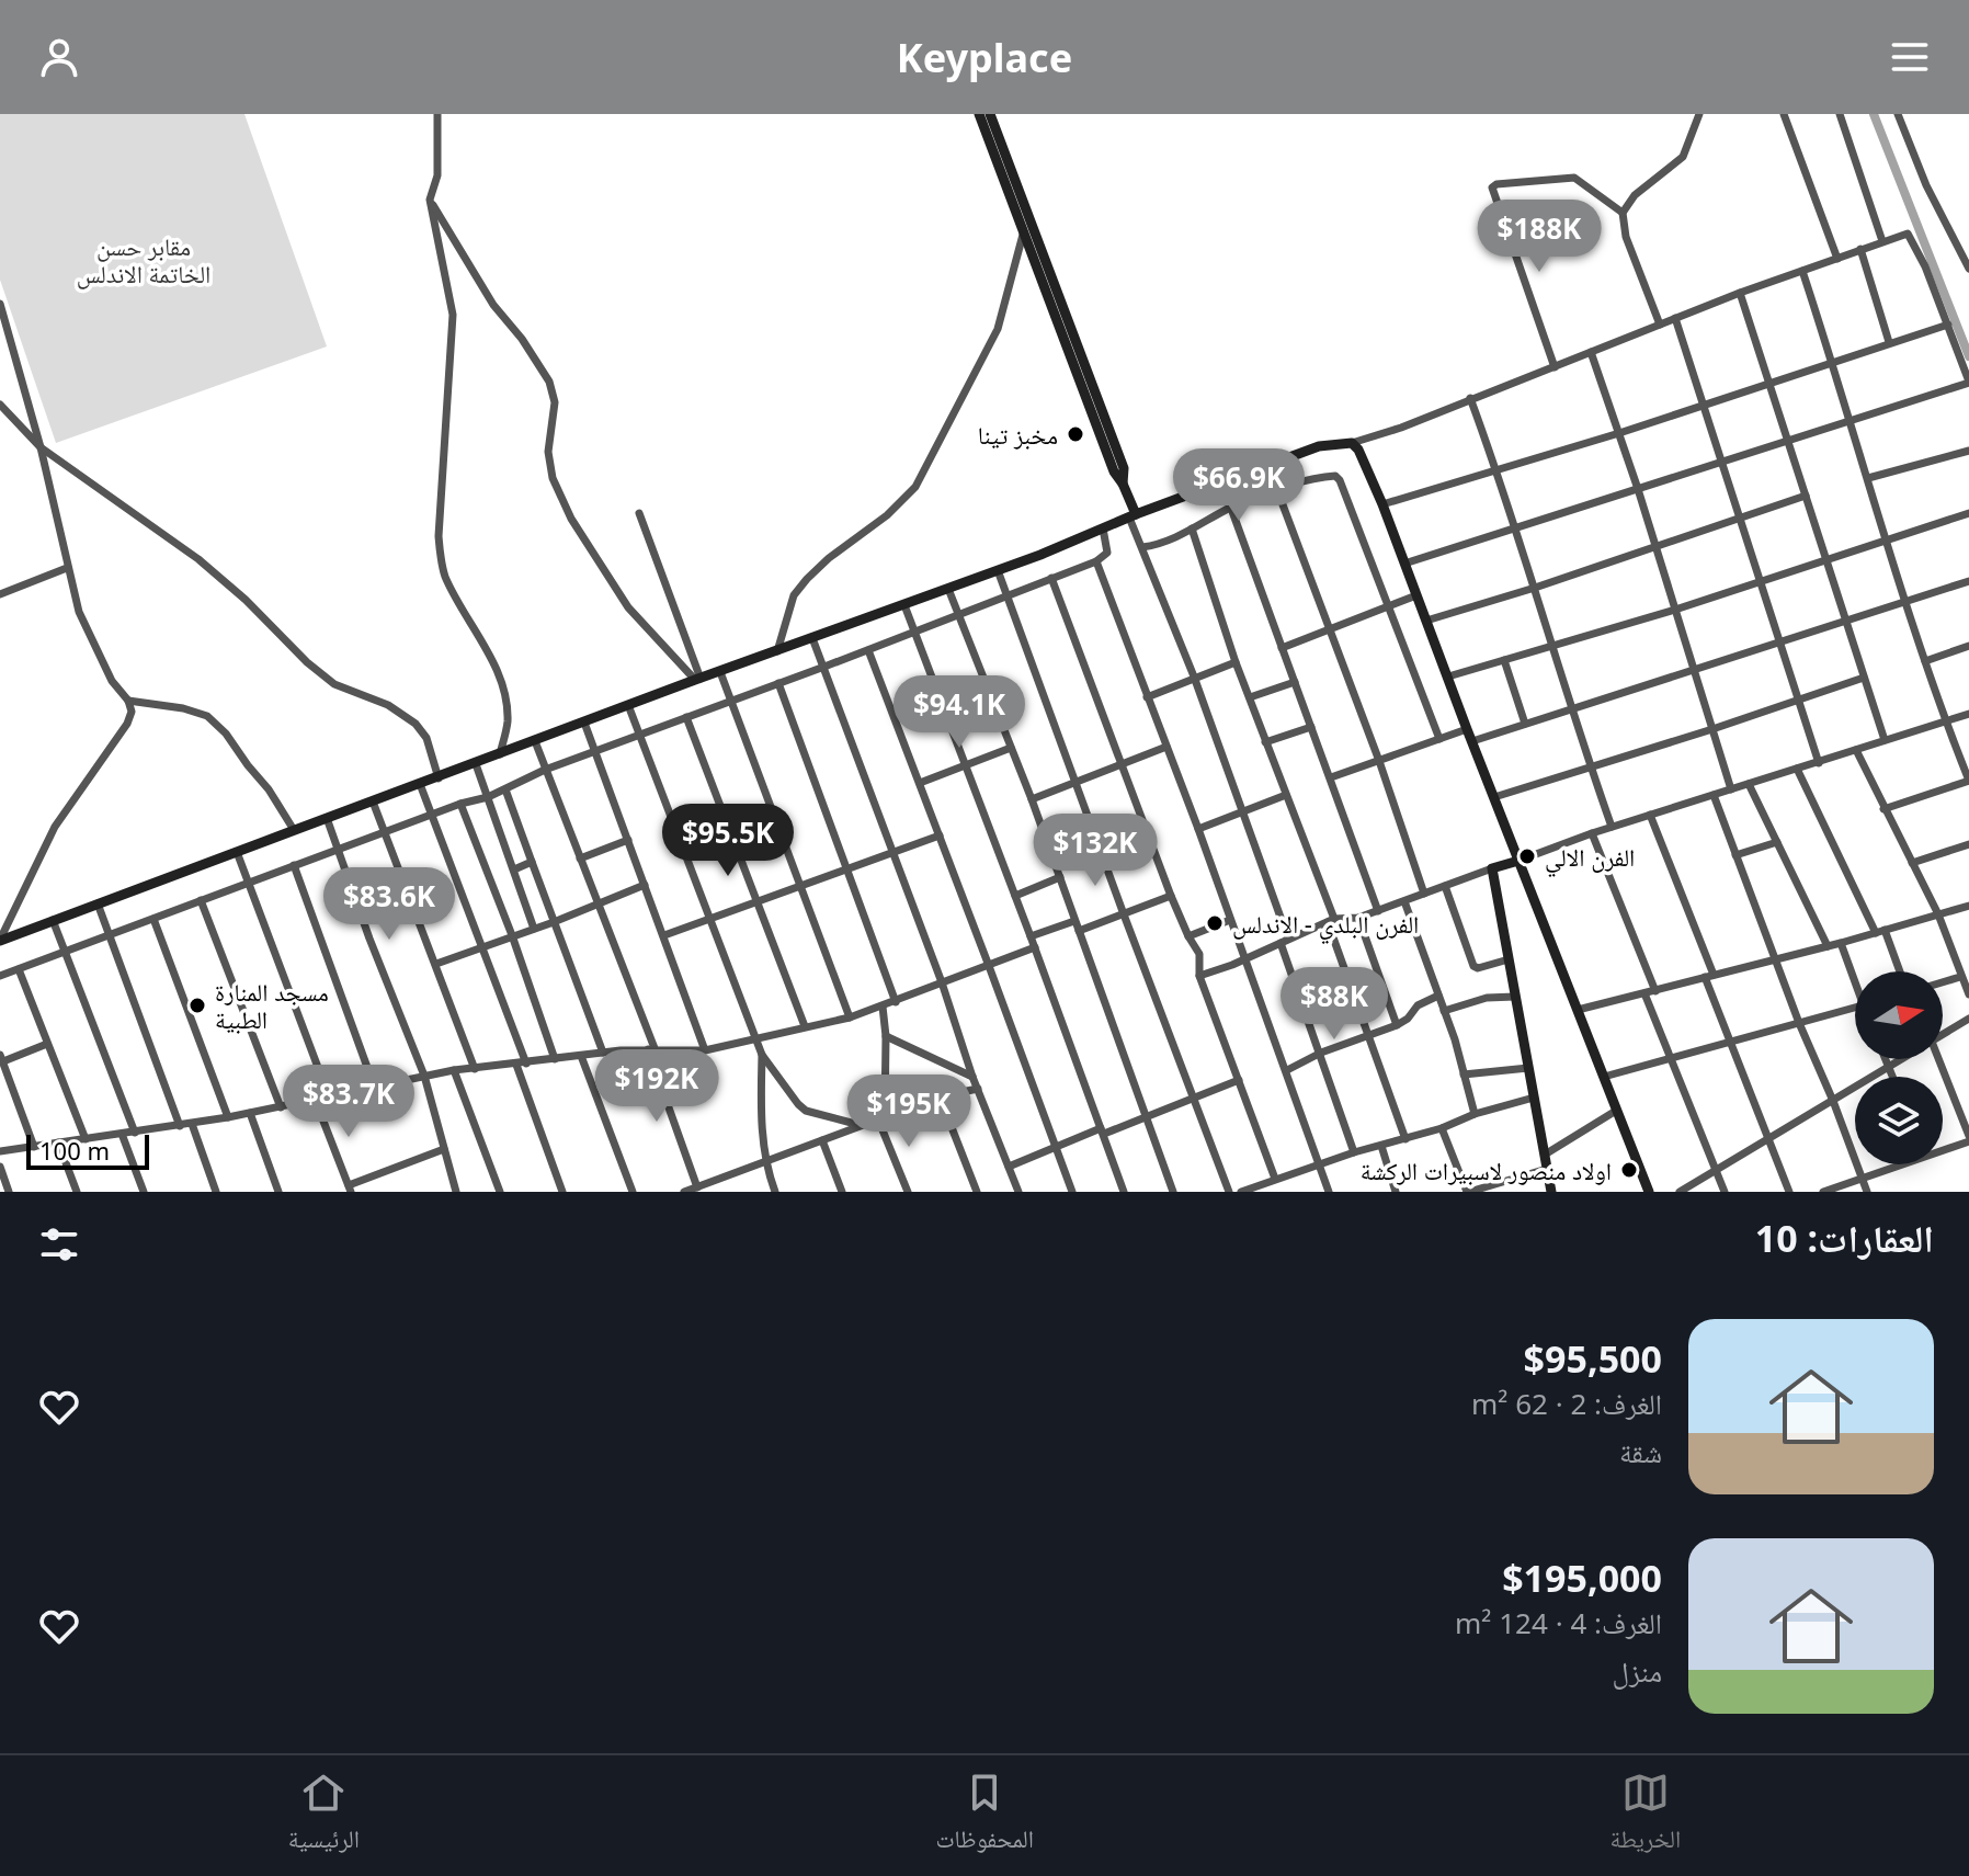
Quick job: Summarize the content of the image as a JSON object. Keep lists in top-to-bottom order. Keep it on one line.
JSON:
{"parks":["مقابر حسن الخاتمة الاندلس"],"places":["مخبز تينا","الفرن الالي","الفرن البلدي - الاندلس","مسجد المنارة الطبية","اولاد منصور لاسبيرات الركشة"],"scale_bar":"100 m","north":"right","page":{"header":"Keyplace","price":["$188K","$66.9K","$94.1K","$95.5K","$132K","$83.6K","$88K","$192K","$83.7K","$195K"],"scale":"100 m","heading":"العقارات: 10","list":[{"name":"$95,500","note":"الغرف: 2 · 62 m² · شقة"},{"name":"$195,000","note":"الغرف: 4 · 124 m² · منزل"}],"tabs":["الخريطة","المحفوظات","الرئيسية"]}}
